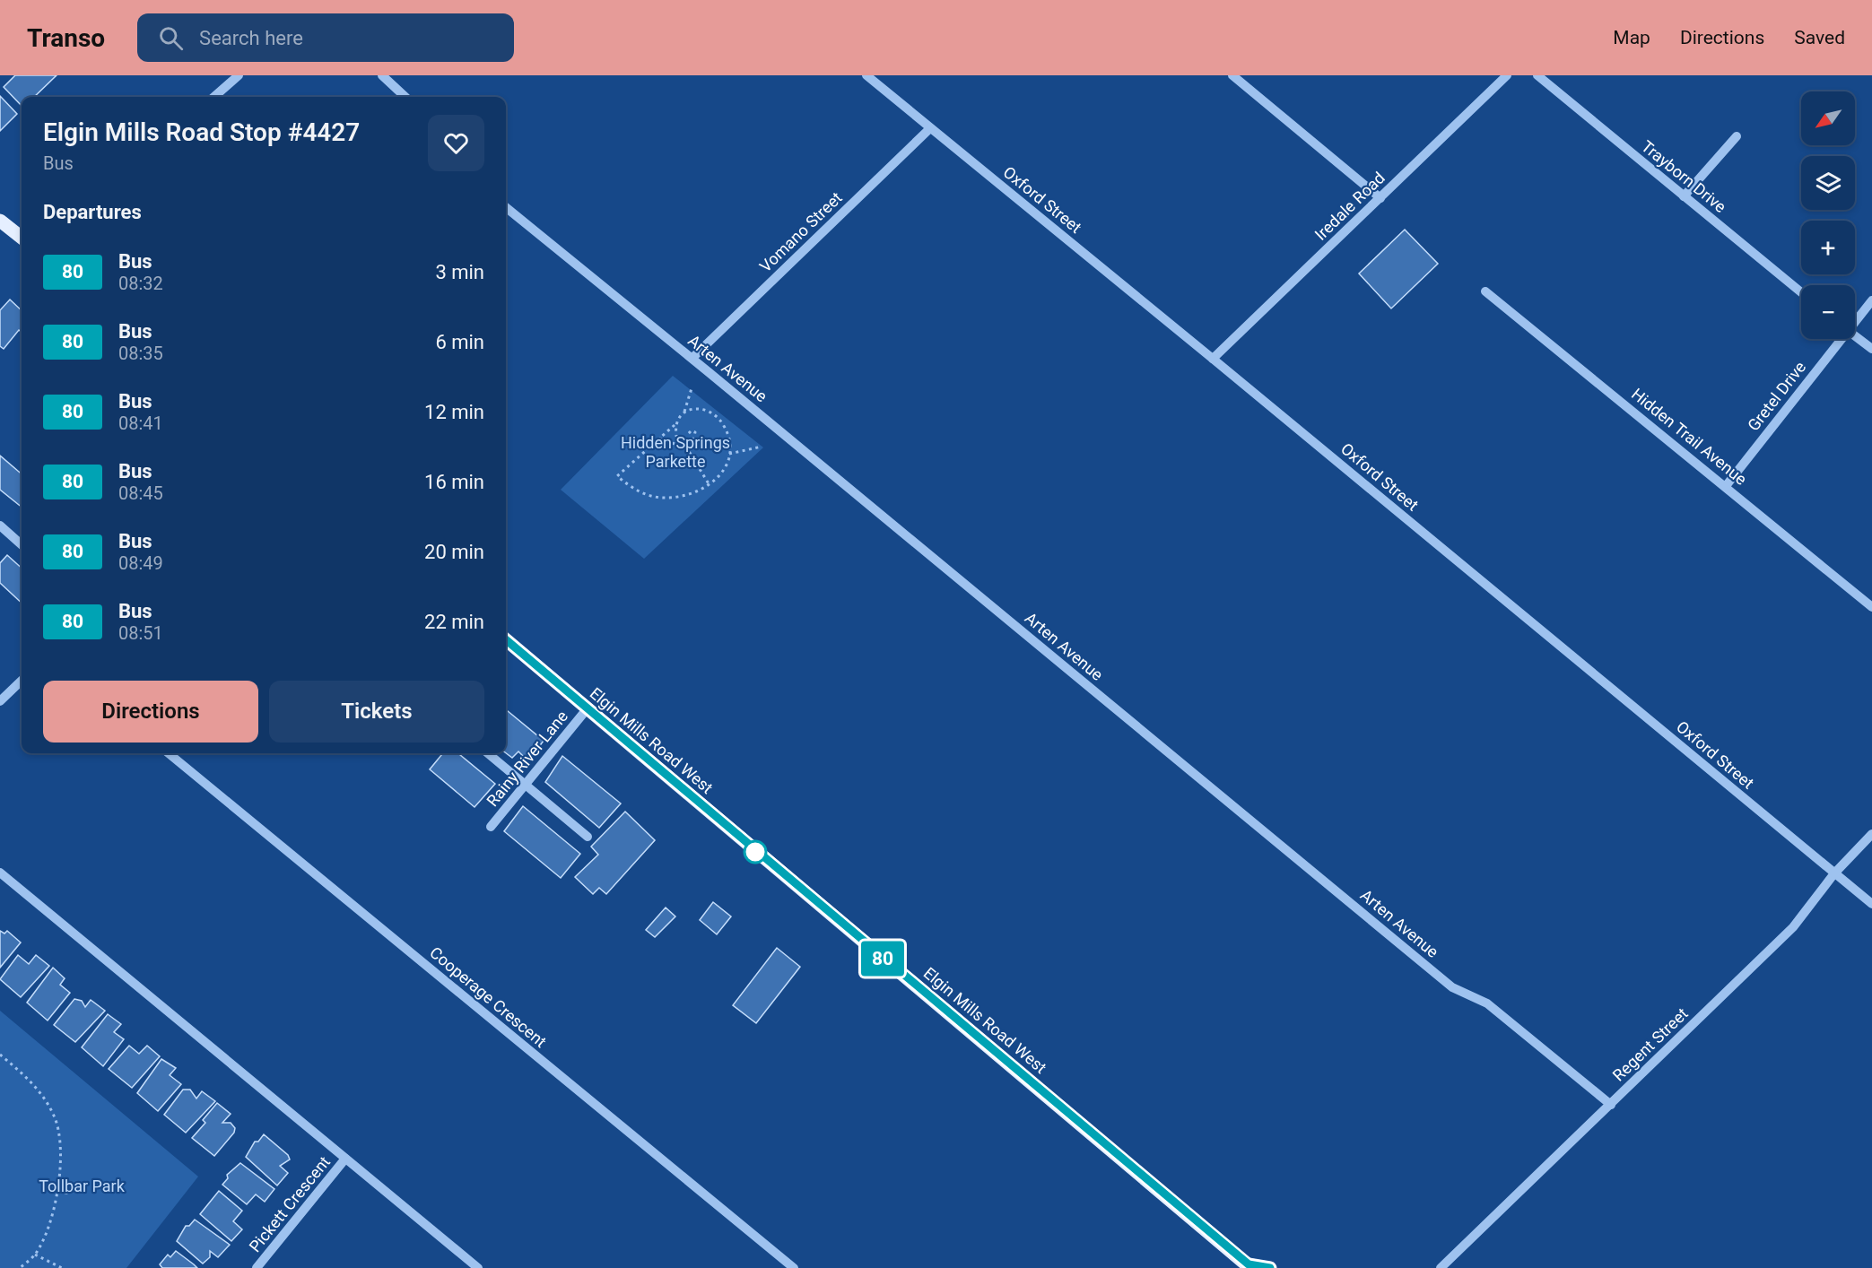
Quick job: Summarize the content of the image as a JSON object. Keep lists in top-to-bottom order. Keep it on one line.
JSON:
{"streets":{"main road":["Elgin Mills Road West"],"street":["Trayborn Drive","Oxford Street","Iredale Road","Vomano Street","Arten Avenue","Gretel Drive","Hidden Trail Avenue","Rainy River Lane","Cooperage Crescent","Regent Street","Pickett Crescent"]},"crossings":[["Oxford Street","Iredale Road"],["Oxford Street","Vomano Street"],["Oxford Street","Regent Street"],["Vomano Street","Arten Avenue"],["Arten Avenue","Regent Street"],["Gretel Drive","Hidden Trail Avenue"],["Elgin Mills Road West","Rainy River Lane"]],"parks":["Hidden Springs Parkette","Tollbar Park"],"lines":["bus line 80"],"north":"bottom left","page":{"header":"Transo","search":"Search here","nav":["Map","Directions","Saved"],"on_map":"80","map_buttons":["+","−"],"heading":[["Elgin Mills Road Stop #4427","Bus"],"Departures"],"list":[{"mark":"80","name":"Bus","note":"08:32","value":"3 min"},{"mark":"80","name":"Bus","note":"08:35","value":"6 min"},{"mark":"80","name":"Bus","note":"08:41","value":"12 min"},{"mark":"80","name":"Bus","note":"08:45","value":"16 min"},{"mark":"80","name":"Bus","note":"08:49","value":"20 min"},{"mark":"80","name":"Bus","note":"08:51","value":"22 min"}],"buttons":["Directions","Tickets"]}}
